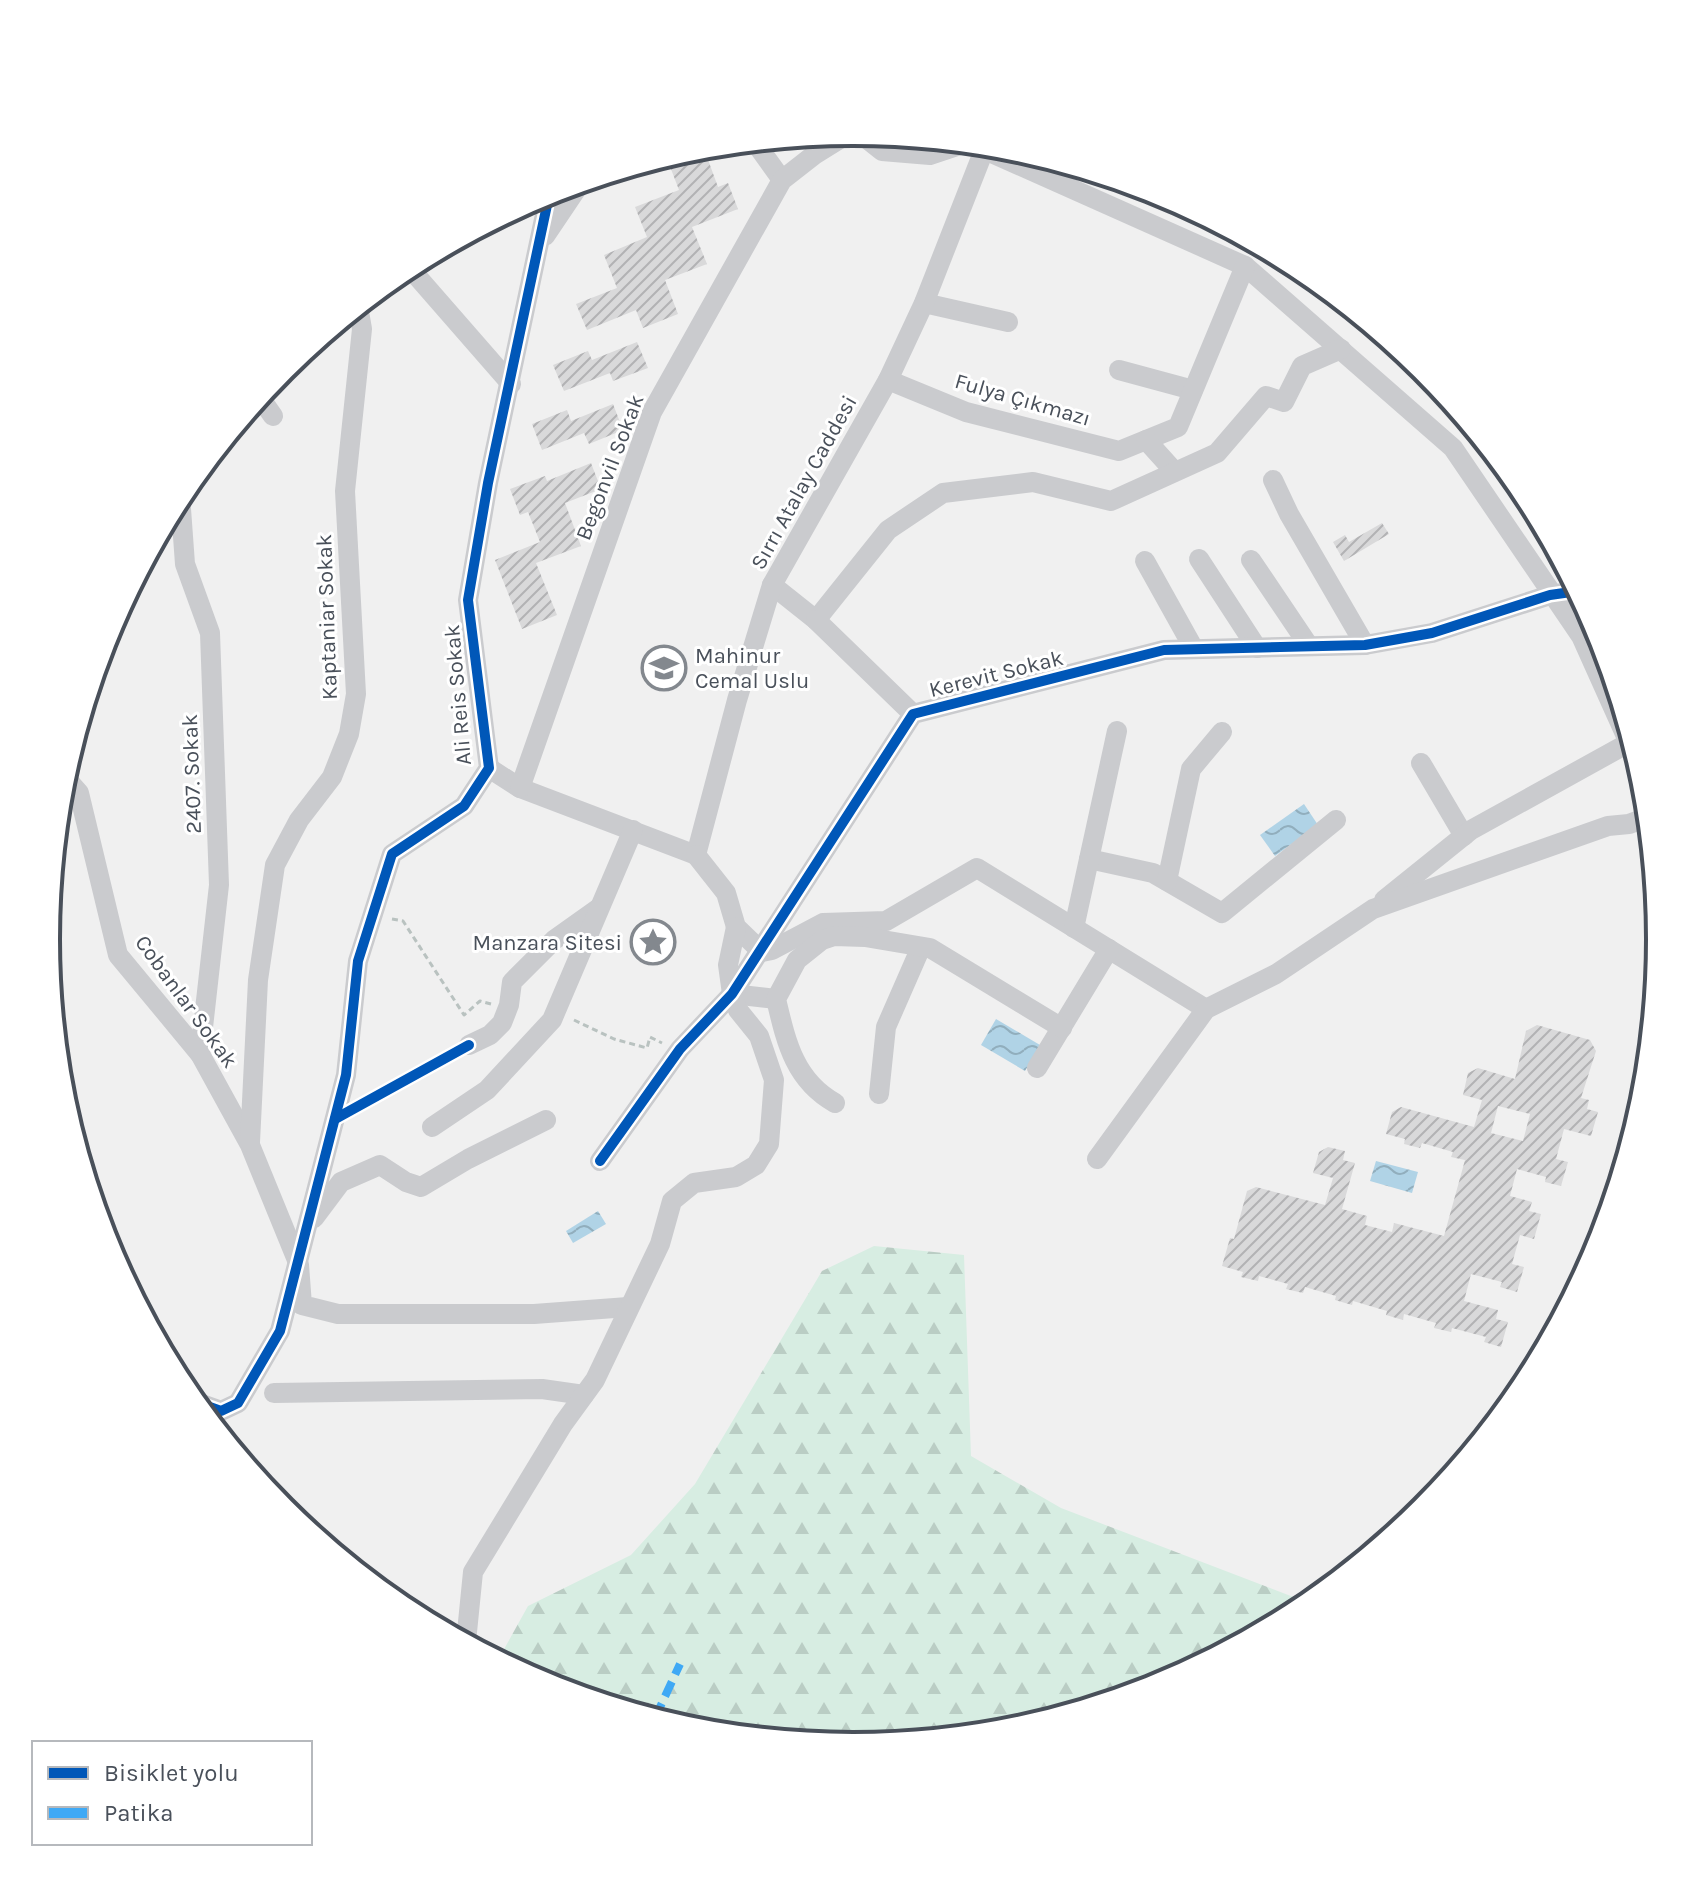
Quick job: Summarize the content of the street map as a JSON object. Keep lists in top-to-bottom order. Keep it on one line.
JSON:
{"streets":{"street":["Fulya Çıkmazı","Begonvil Sokak","Sırrı Atalay Caddesi","Kaptaniar Sokak","Kerevit Sokak","Ali Reis Sokak","2407. Sokak","Cobanlar Sokak"]},"crossings":[["Fulya Çıkmazı","Sırrı Atalay Caddesi"],["Kaptaniar Sokak","Cobanlar Sokak"],["Ali Reis Sokak","Cobanlar Sokak"],["2407. Sokak","Cobanlar Sokak"]],"places":{"school or university":["Mahinur Cemal Uslu"],"place":["Manzara Sitesi"]},"legend":["Bisiklet yolu","Patika"]}
